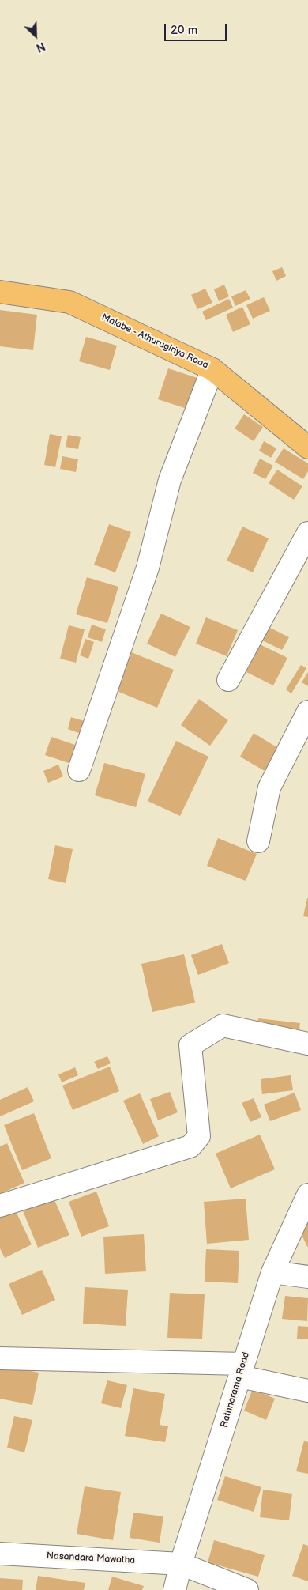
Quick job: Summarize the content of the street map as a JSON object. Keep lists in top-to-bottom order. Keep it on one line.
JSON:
{"streets":{"main road":["Malabe - Athurugiriya Road"],"street":["Rathnarama Road","Nasandara Mawatha"]},"crossings":[["Rathnarama Road","Nasandara Mawatha"]],"scale_bar":"20 m","north":"bottom right"}
